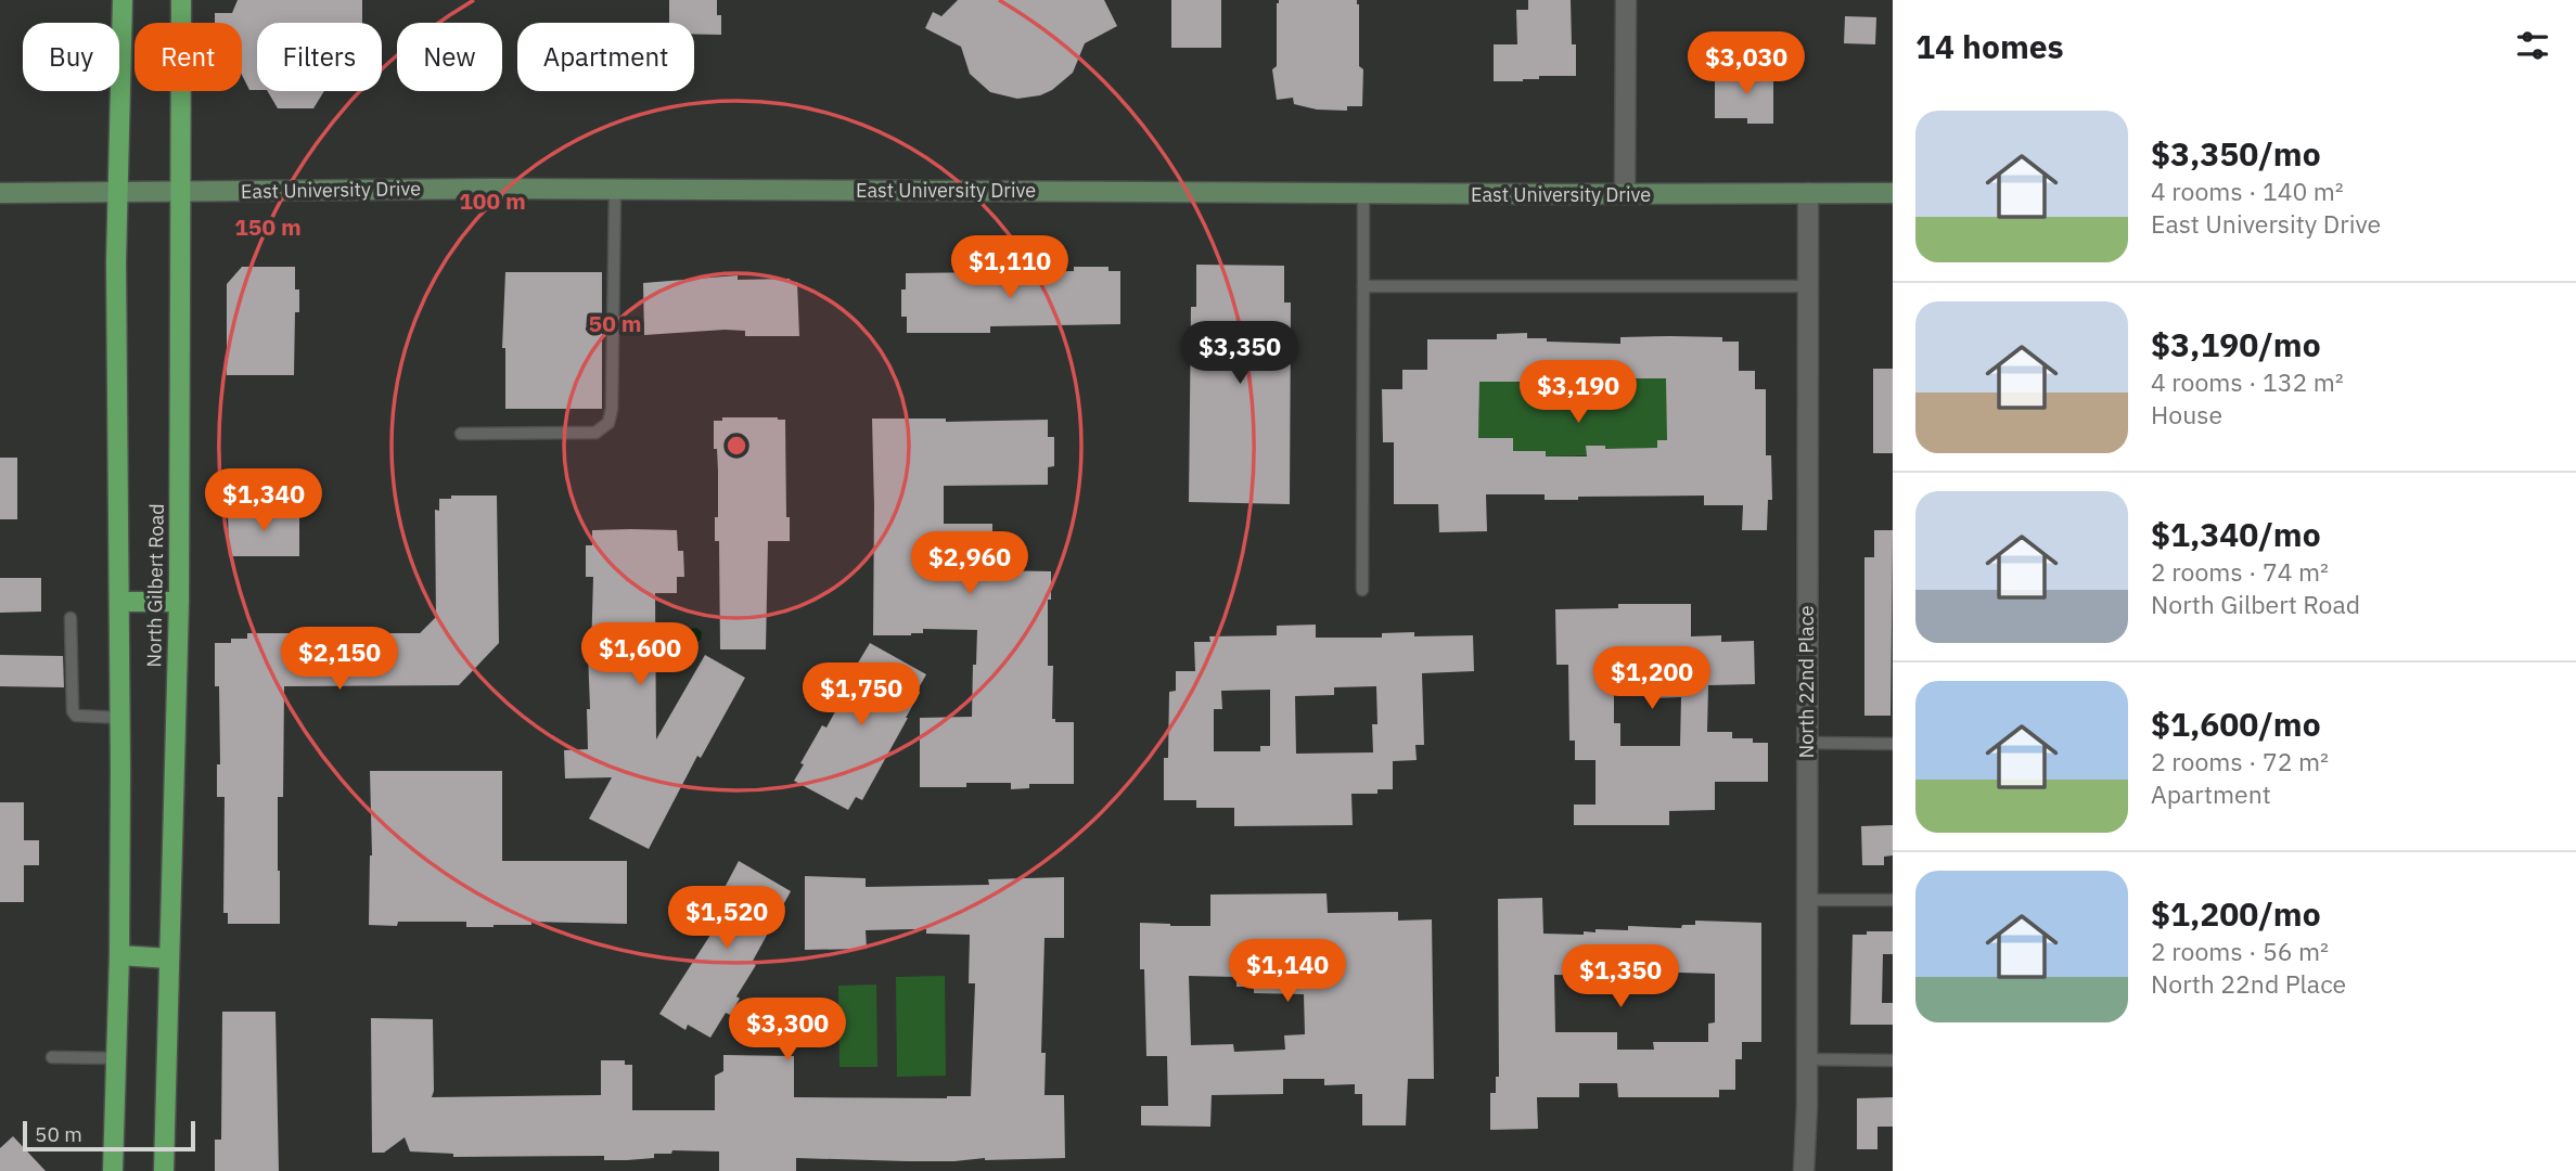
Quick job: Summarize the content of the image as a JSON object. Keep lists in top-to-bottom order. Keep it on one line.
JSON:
{"streets":{"main road":["East University Drive","North Gilbert Road"],"street":["North 22nd Place"]},"crossings":[["East University Drive","North Gilbert Road"],["East University Drive","North 22nd Place"]],"scale_bar":"50 m","page":{"heading":"14 homes","chip":["Buy","Rent","Filters","New","Apartment"],"price":["$3,030","$1,110","$3,350","$3,190","$1,340","$2,960","$1,600","$2,150","$1,200","$1,750","$1,520","$1,140","$1,350","$3,300"],"list":[{"name":"$3,350/mo","note":"4 rooms · 140 m² · East University Drive"},{"name":"$3,190/mo","note":"4 rooms · 132 m² · House"},{"name":"$1,340/mo","note":"2 rooms · 74 m² · North Gilbert Road"},{"name":"$1,600/mo","note":"2 rooms · 72 m² · Apartment"},{"name":"$1,200/mo","note":"2 rooms · 56 m² · North 22nd Place"}],"scale":"50 m"},"rings":["100 m","150 m","50 m"]}
